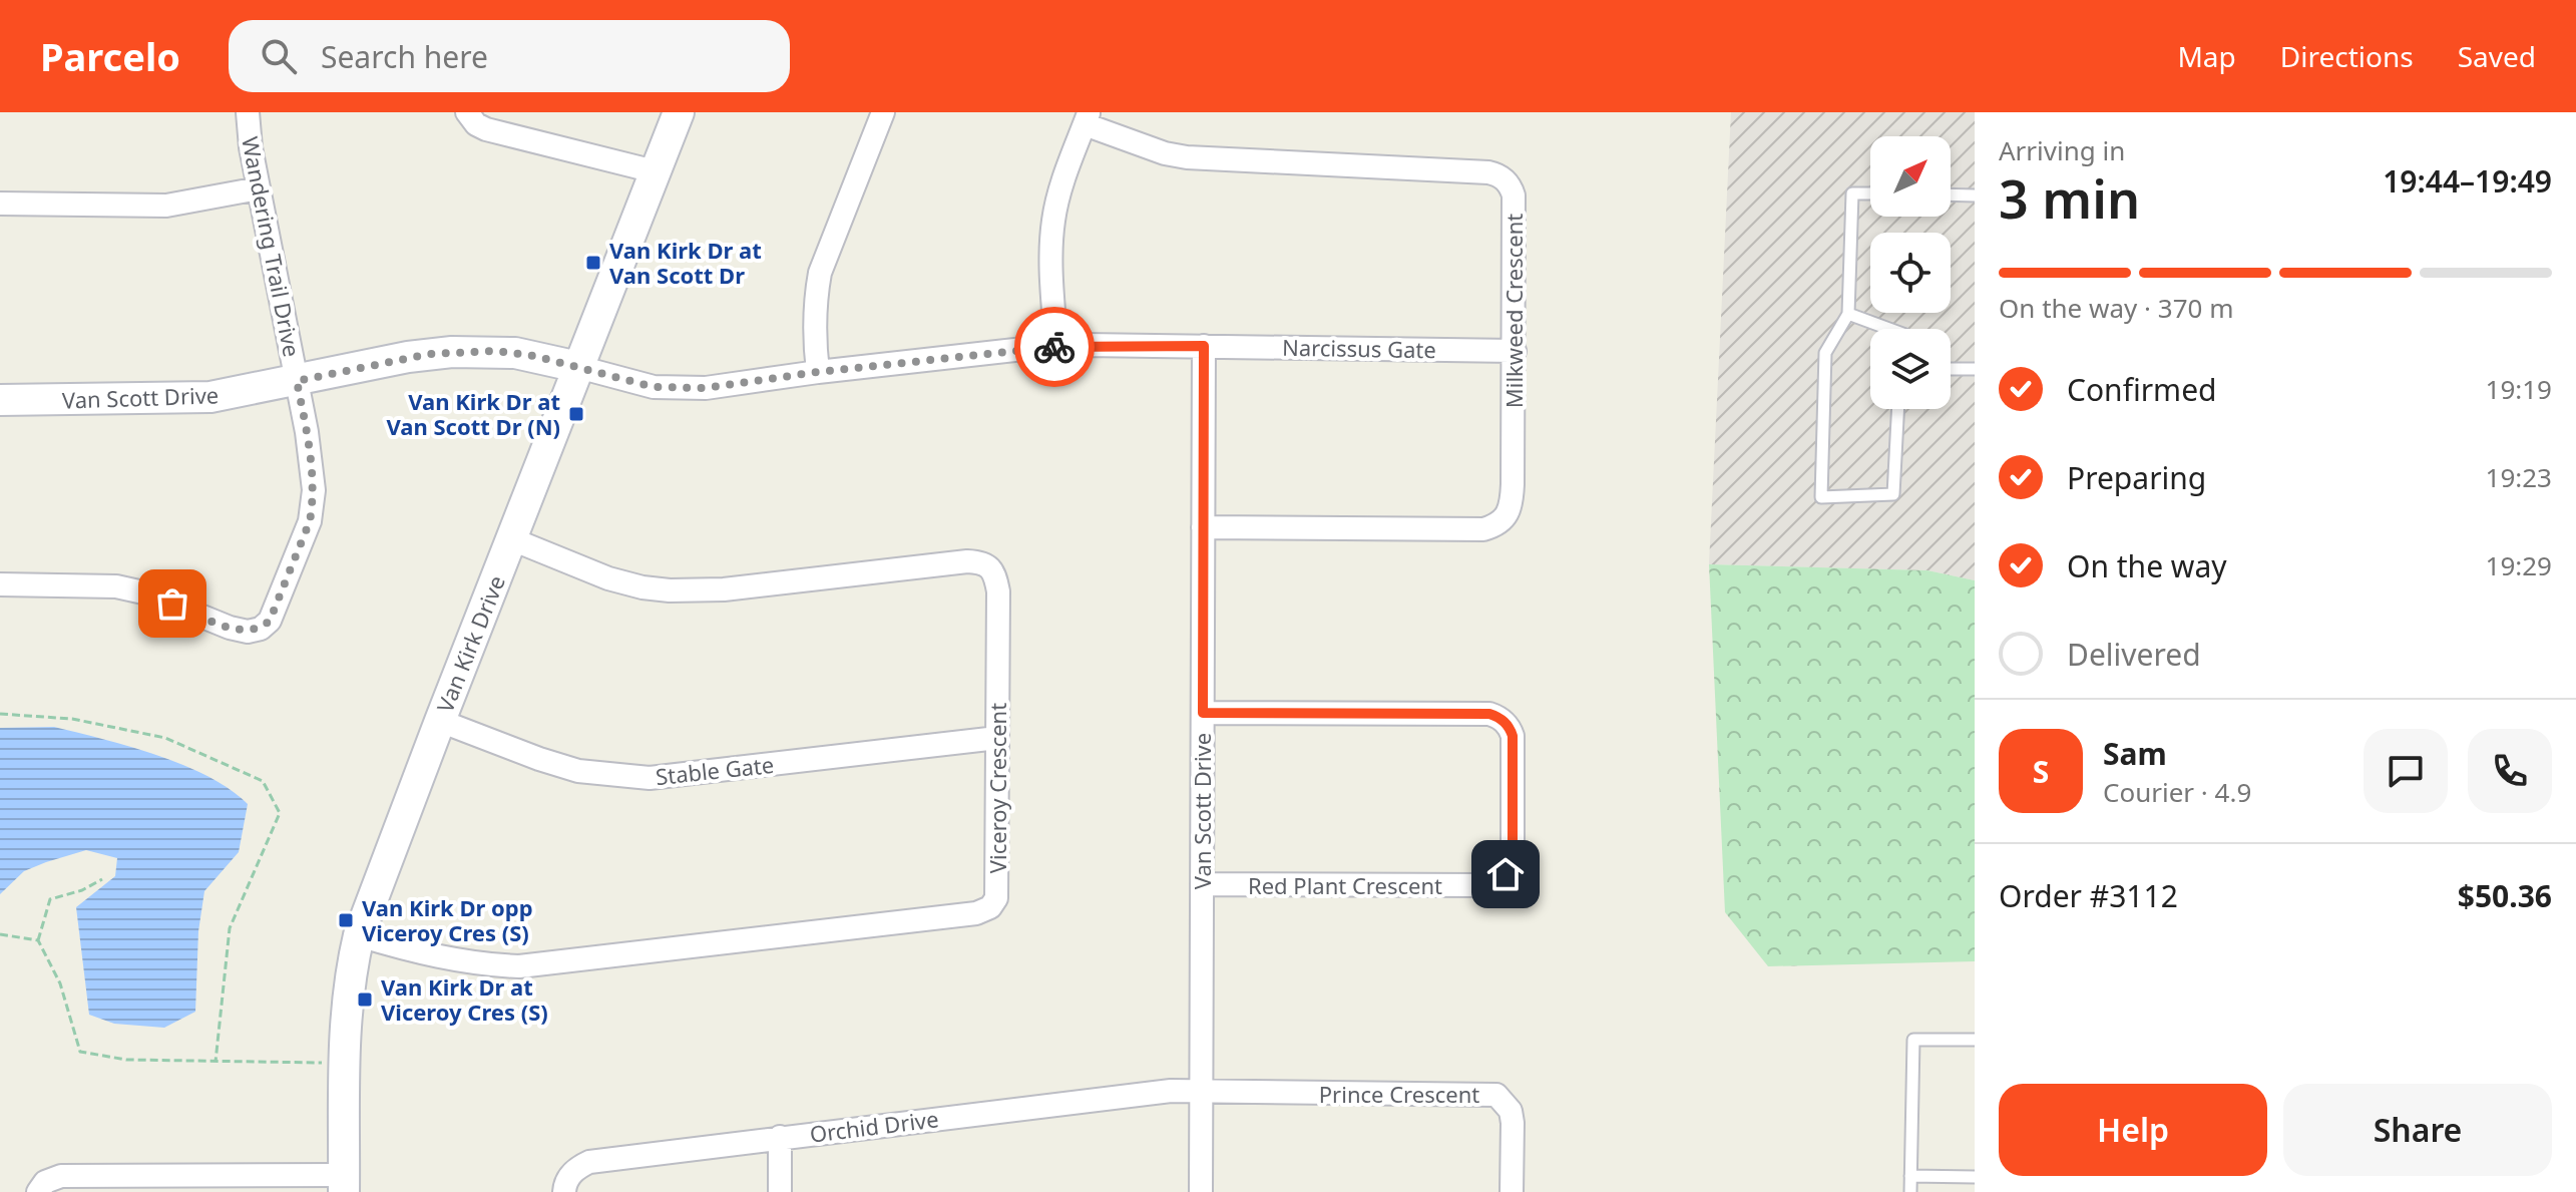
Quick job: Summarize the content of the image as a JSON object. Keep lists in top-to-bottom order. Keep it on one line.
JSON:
{"streets":{"street":["Wandering Trail Drive","Milkweed Crescent","Narcissus Gate","Van Scott Drive","Van Kirk Drive","Stable Gate","Viceroy Crescent","Red Plant Crescent","Prince Crescent","Orchid Drive"]},"crossings":[["Wandering Trail Drive","Van Scott Drive"],["Milkweed Crescent","Narcissus Gate"],["Milkweed Crescent","Van Scott Drive"],["Narcissus Gate","Van Scott Drive"],["Van Scott Drive","Van Kirk Drive"],["Van Scott Drive","Red Plant Crescent"],["Van Scott Drive","Prince Crescent"],["Van Scott Drive","Orchid Drive"],["Van Kirk Drive","Stable Gate"],["Van Kirk Drive","Viceroy Crescent"],["Stable Gate","Viceroy Crescent"],["Prince Crescent","Orchid Drive"]],"places":{"transit":["Van Kirk Dr at Van Scott Dr","Van Kirk Dr at Van Scott Dr (N)","Van Kirk Dr opp Viceroy Cres (S)","Van Kirk Dr at Viceroy Cres (S)"]},"north":"top right","page":{"header":"Parcelo","search":"Search here","nav":["Map","Directions","Saved"],"heading":["3 min","Arriving in","19:44–19:49"],"panel":["Sam","Courier · 4.9","Order #3112","$50.36"],"bar":"On the way · 370 m","list":[["Confirmed","19:19"],["Preparing","19:23"],["On the way","19:29"],"Delivered"],"round":"S","buttons":["Help","Share"]}}
